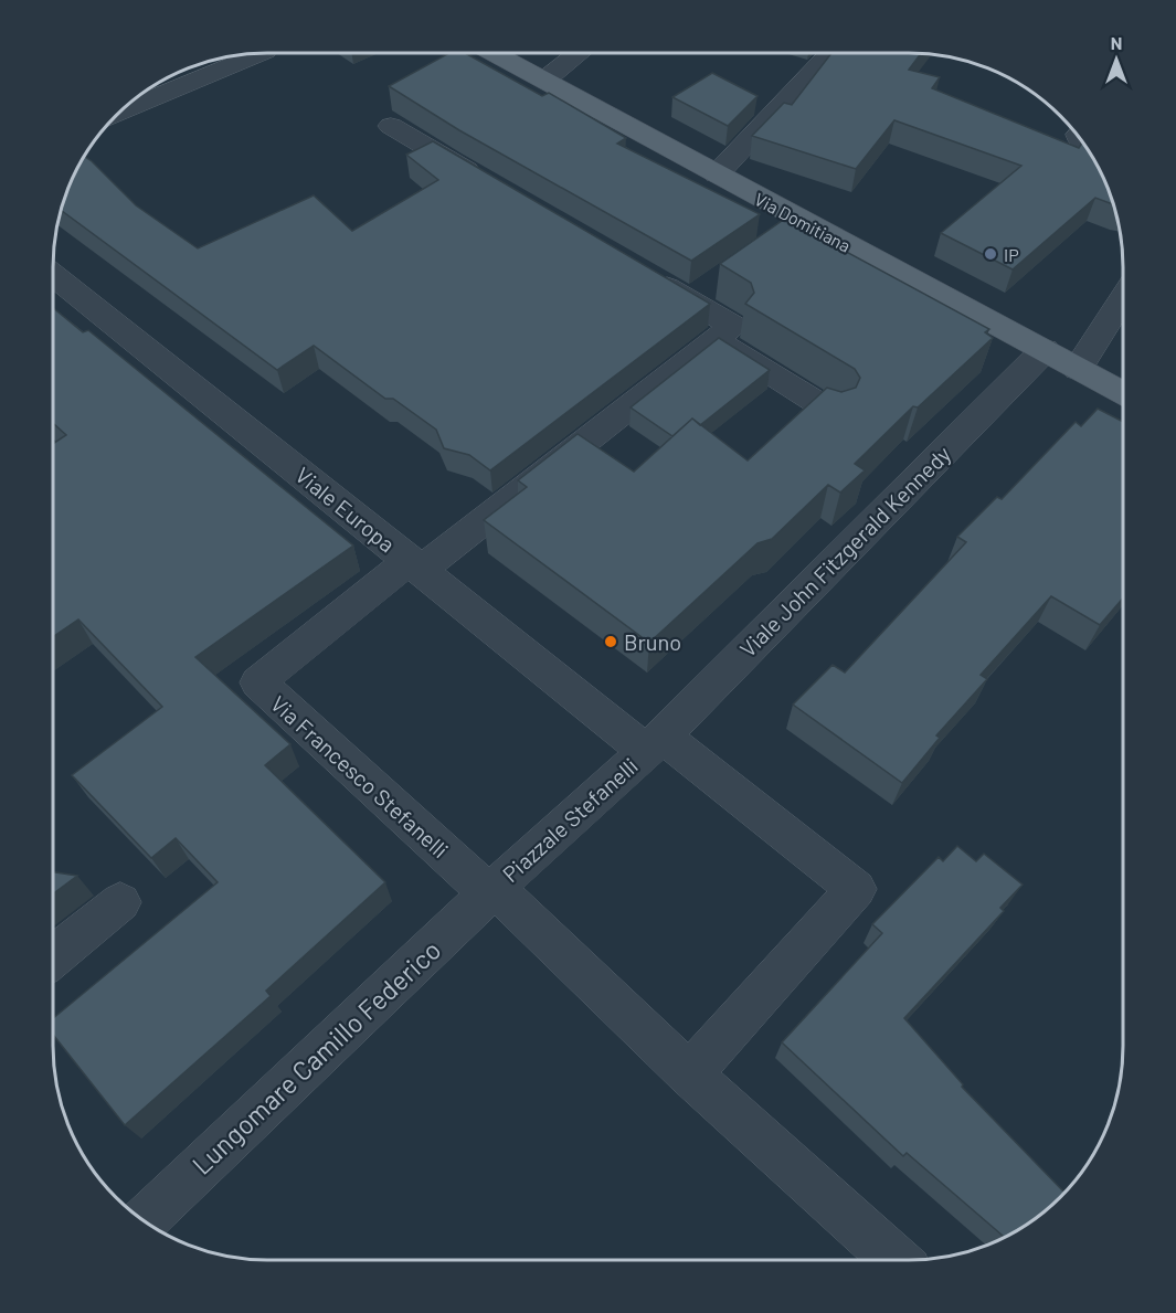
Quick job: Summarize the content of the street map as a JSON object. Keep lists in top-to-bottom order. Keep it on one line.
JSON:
{"streets":{"main road":["Via Domitiana"],"street":["Viale Europa","Viale John Fitzgerald Kennedy","Via Francesco Stefanelli","Piazzale Stefanelli","Lungomare Camillo Federico"]},"crossings":[["Via Domitiana","Viale John Fitzgerald Kennedy"],["Viale Europa","Viale John Fitzgerald Kennedy"],["Viale Europa","Via Francesco Stefanelli"],["Viale Europa","Piazzale Stefanelli"],["Viale John Fitzgerald Kennedy","Piazzale Stefanelli"],["Via Francesco Stefanelli","Piazzale Stefanelli"],["Via Francesco Stefanelli","Lungomare Camillo Federico"],["Piazzale Stefanelli","Lungomare Camillo Federico"]],"places":["IP","Bruno"],"north":"top"}
